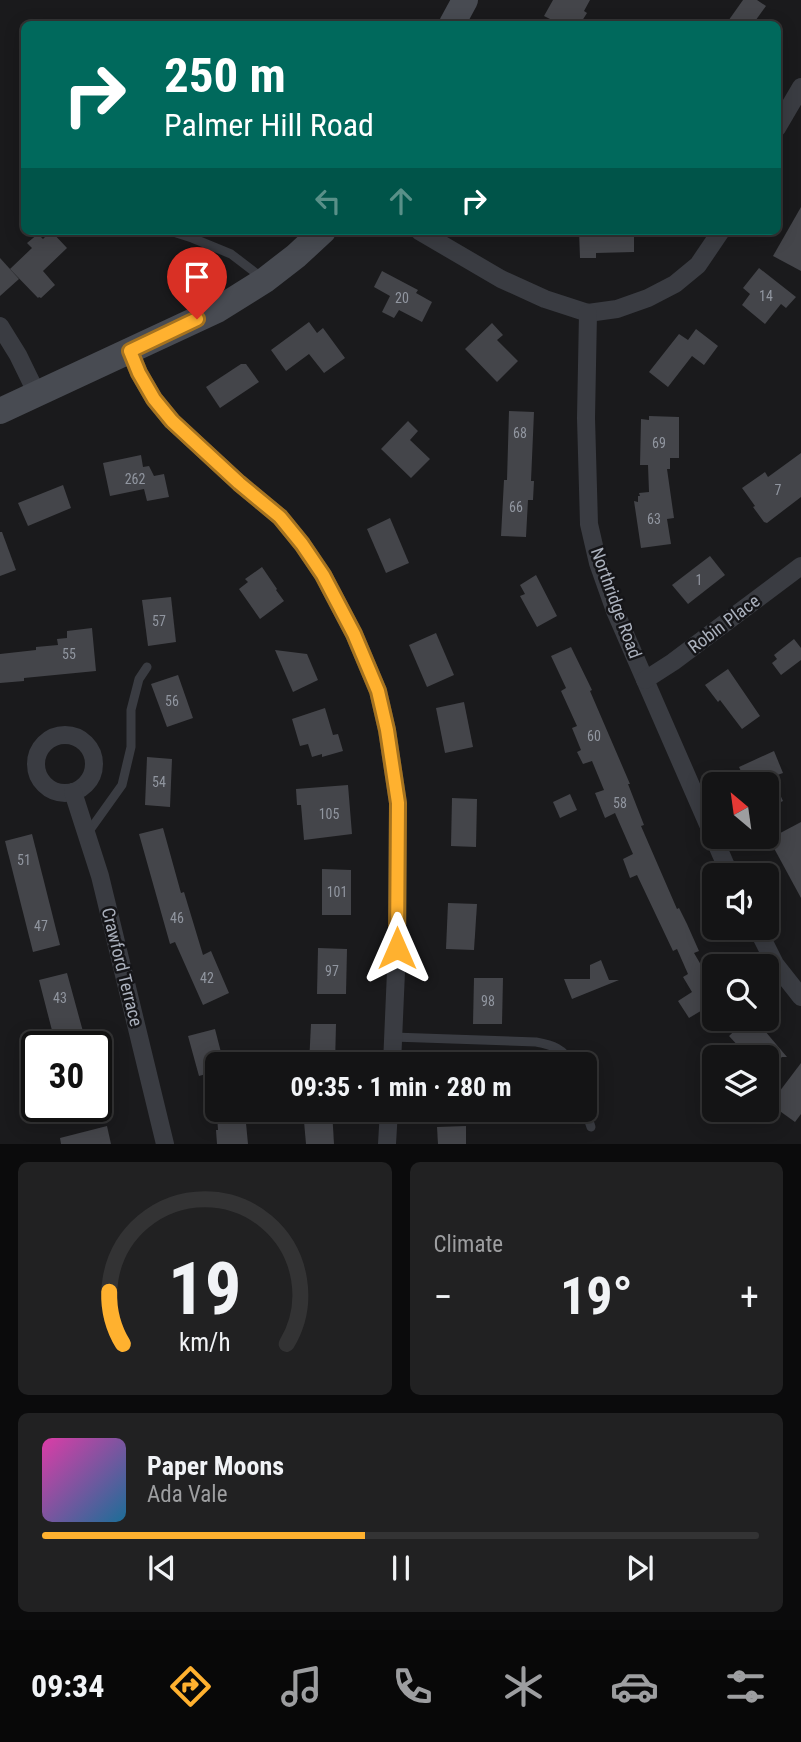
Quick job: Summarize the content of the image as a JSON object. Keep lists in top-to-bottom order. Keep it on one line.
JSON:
{"streets":{"street":["Northridge Road","Robin Place","Crawford Terrace"]},"crossings":[["Northridge Road","Robin Place"]],"house_numbers":["14","20","68","69","262","7","66","63","1","57","55","56","60","54","58","105","51","101","46","47","97","42","43","98"],"north":"top left","page":{"turn":["250 m","Palmer Hill Road"],"limit":"30","trip":"09:35 · 1 min · 280 m","tile":"Climate","heat":["−","19°","+"],"song":["Paper Moons","Ada Vale"],"tabs":"09:34","gauge":["19","km/h"]}}
